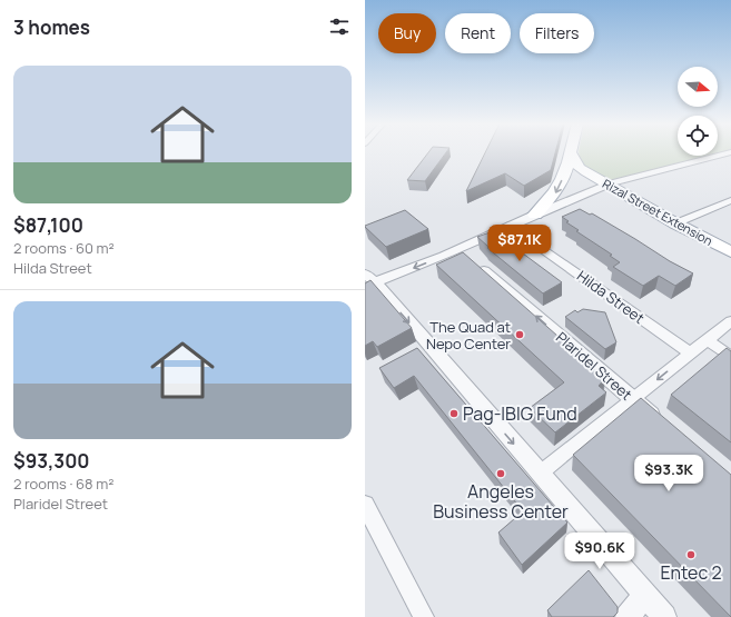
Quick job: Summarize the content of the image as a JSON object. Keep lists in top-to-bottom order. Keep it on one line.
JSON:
{"streets":{"main road":["Rizal Street Extension"],"street":["Hilda Street","Plaridel Street"]},"places":["The Quad at Nepo Center","Pag-IBIG Fund","Angeles Business Center","Entec 2"],"north":"right","page":{"heading":"3 homes","chip":["Buy","Rent","Filters"],"list":[{"name":"$87,100","note":"2 rooms · 60 m² · Hilda Street"},{"name":"$93,300","note":"2 rooms · 68 m² · Plaridel Street"}],"price":["$87.1K","$93.3K","$90.6K"]}}
